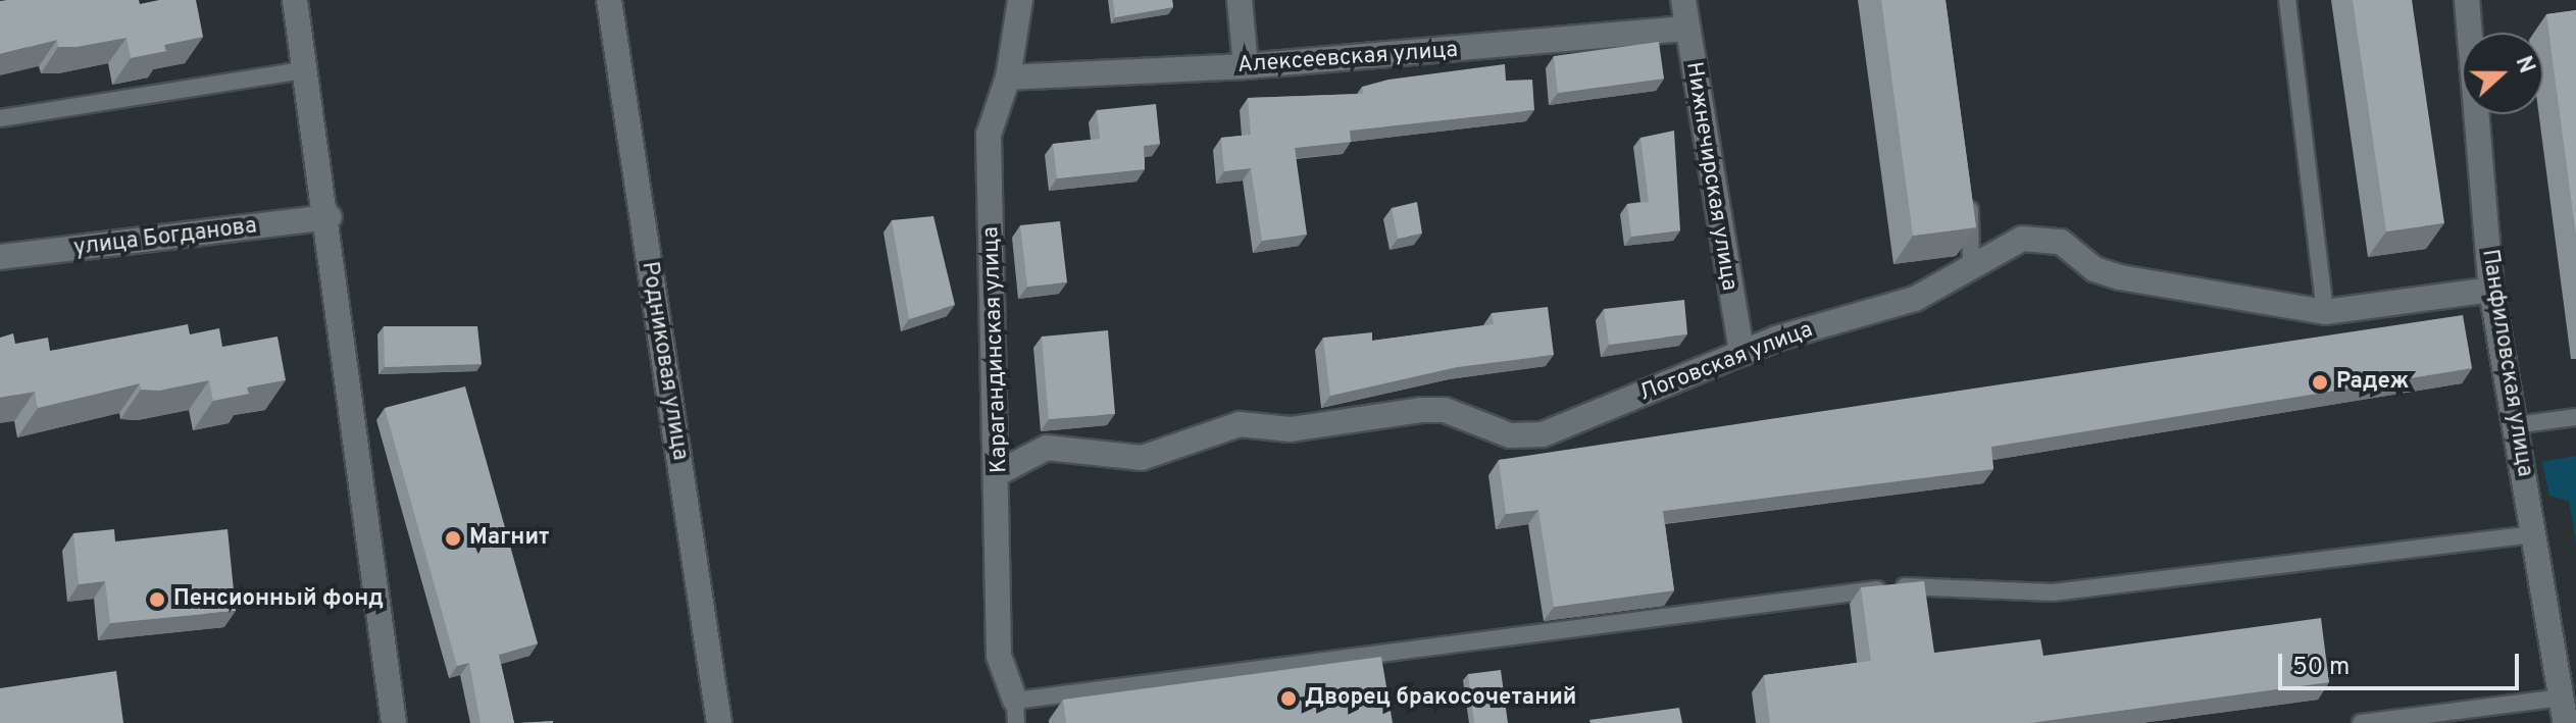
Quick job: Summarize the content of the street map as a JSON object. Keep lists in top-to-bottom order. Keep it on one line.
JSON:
{"streets":{"street":["Алексеевская улица","Нижнечирская улица","улица Богданова","Карагандинская улица","Родниковая улица","Логовская улица","Панфиловская улица"]},"crossings":[["Алексеевская улица","Нижнечирская улица"],["Алексеевская улица","Карагандинская улица"],["Нижнечирская улица","Логовская улица"],["Карагандинская улица","Логовская улица"],["Логовская улица","Панфиловская улица"]],"places":["Радеж","Магнит","Пенсионный фонд","Дворец бракосочетаний"],"scale_bar":"50 m","north":"right"}
